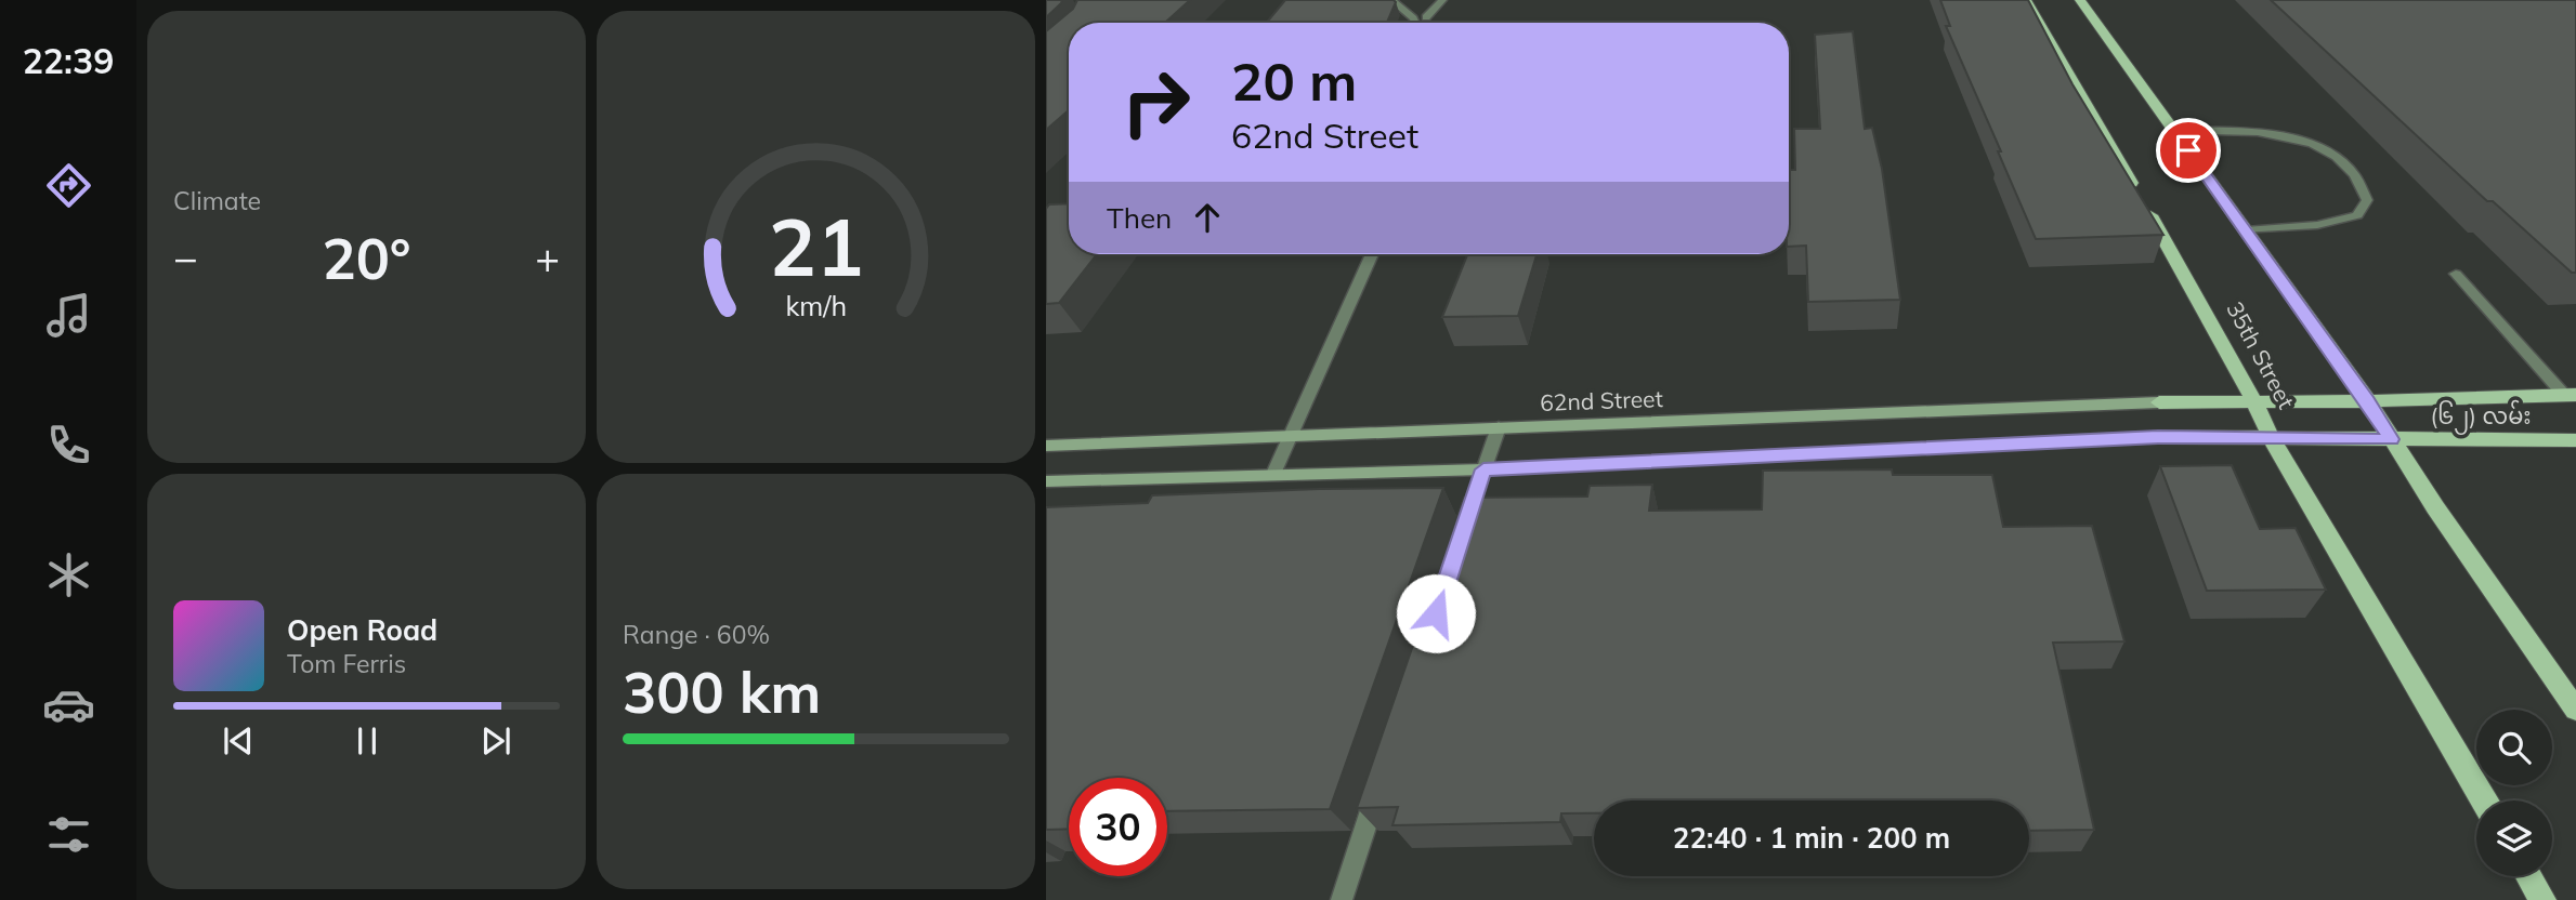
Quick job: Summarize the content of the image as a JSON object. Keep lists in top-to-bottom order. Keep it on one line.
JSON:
{"streets":{"main road":["35th Street","62nd Street","(၆၂) လမ်း"]},"crossings":[["35th Street","(၆၂) လမ်း"],["62nd Street","(၆၂) လမ်း"]],"page":{"tabs":"22:39","tile":["Climate",["Range · 60%","300 km"]],"turn":["20 m","62nd Street"],"then":"Then","heat":["−","20°","+"],"song":["Open Road","Tom Ferris"],"limit":"30","trip":"22:40 · 1 min · 200 m","gauge":["21","km/h"]}}
